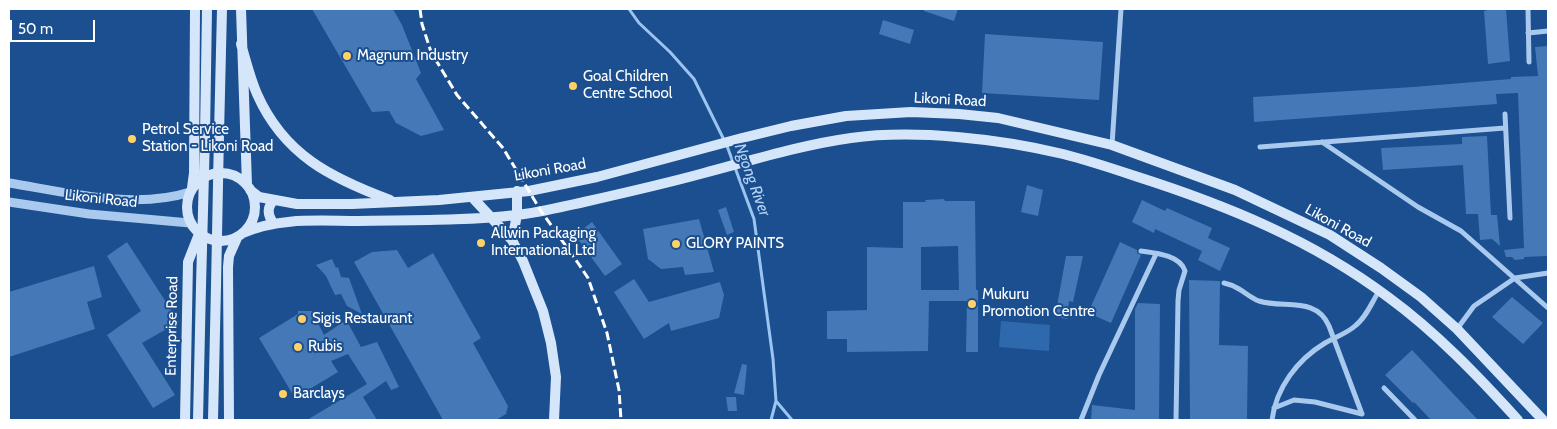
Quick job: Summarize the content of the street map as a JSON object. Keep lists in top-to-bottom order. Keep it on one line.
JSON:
{"streets":{"main road":["Likoni Road","Enterprise Road"]},"crossings":[["Likoni Road","Enterprise Road"]],"water":["Ngong River"],"places":["Magnum Industry","Goal Children Centre School","Petrol Service Station - Likoni Road","Allwin Packaging International Ltd","GLORY PAINTS","Mukuru Promotion Centre","Sigis Restaurant","Rubis","Barclays"],"scale_bar":"50 m"}
